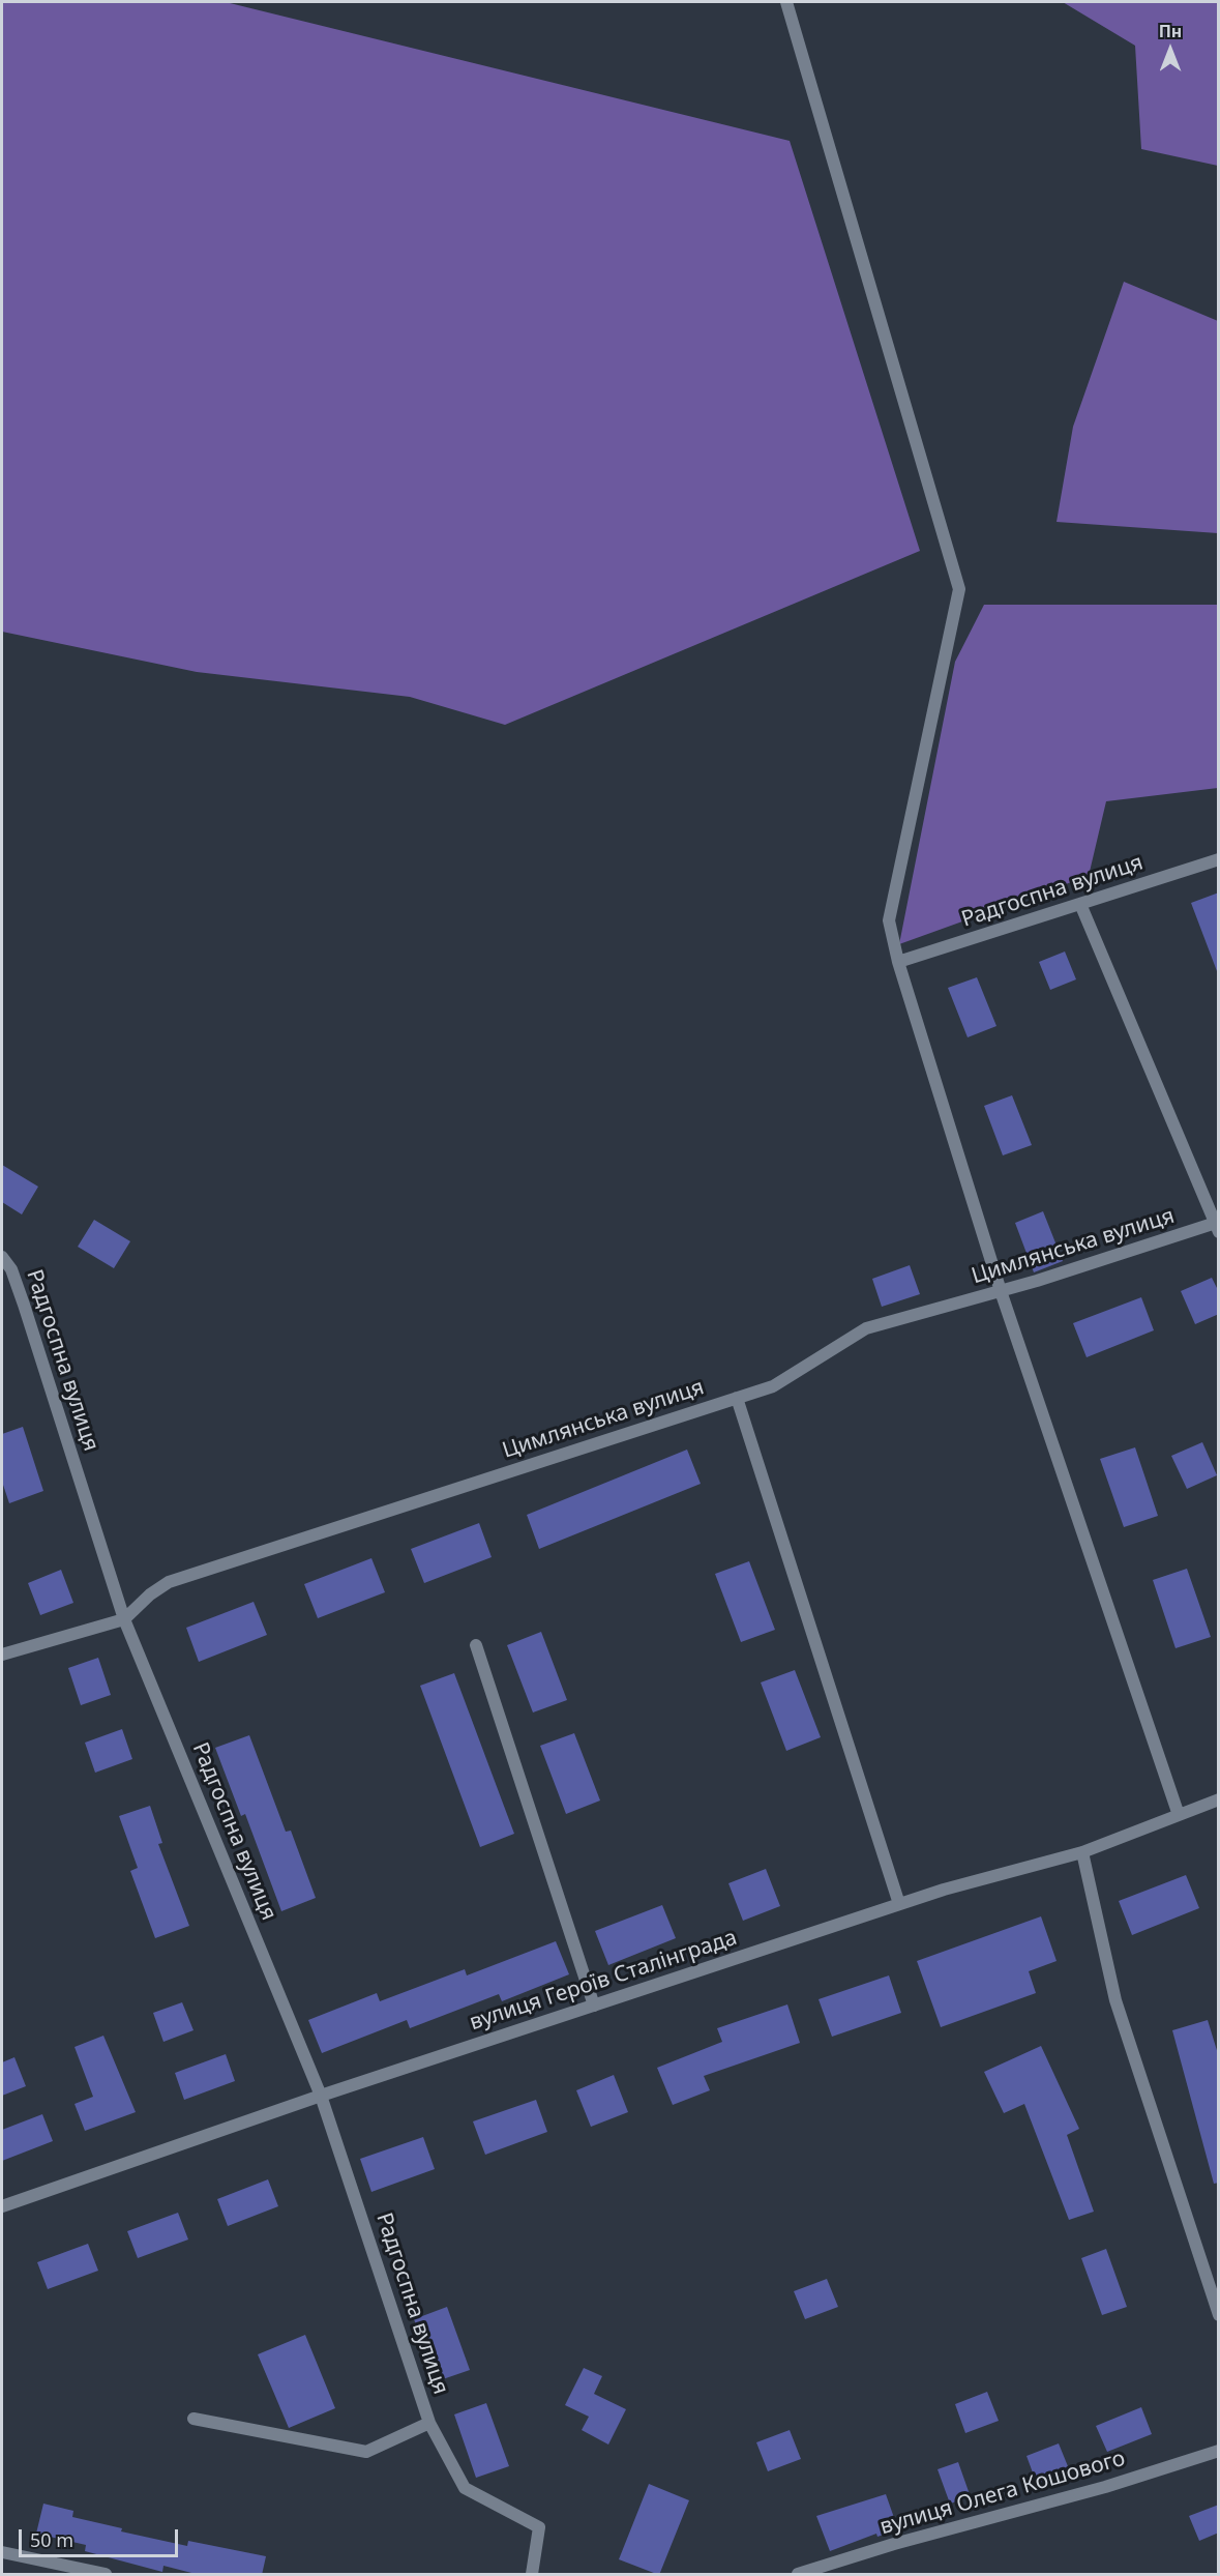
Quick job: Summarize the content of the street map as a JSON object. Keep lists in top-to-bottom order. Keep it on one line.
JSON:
{"streets":{"street":["Радгоспна вулиця","Цимлянська вулиця","вулиця Героїв Сталінграда","вулиця Олега Кошового"]},"crossings":[["Радгоспна вулиця","Цимлянська вулиця"],["Радгоспна вулиця","вулиця Героїв Сталінграда"]],"scale_bar":"50 m","north":"top"}
